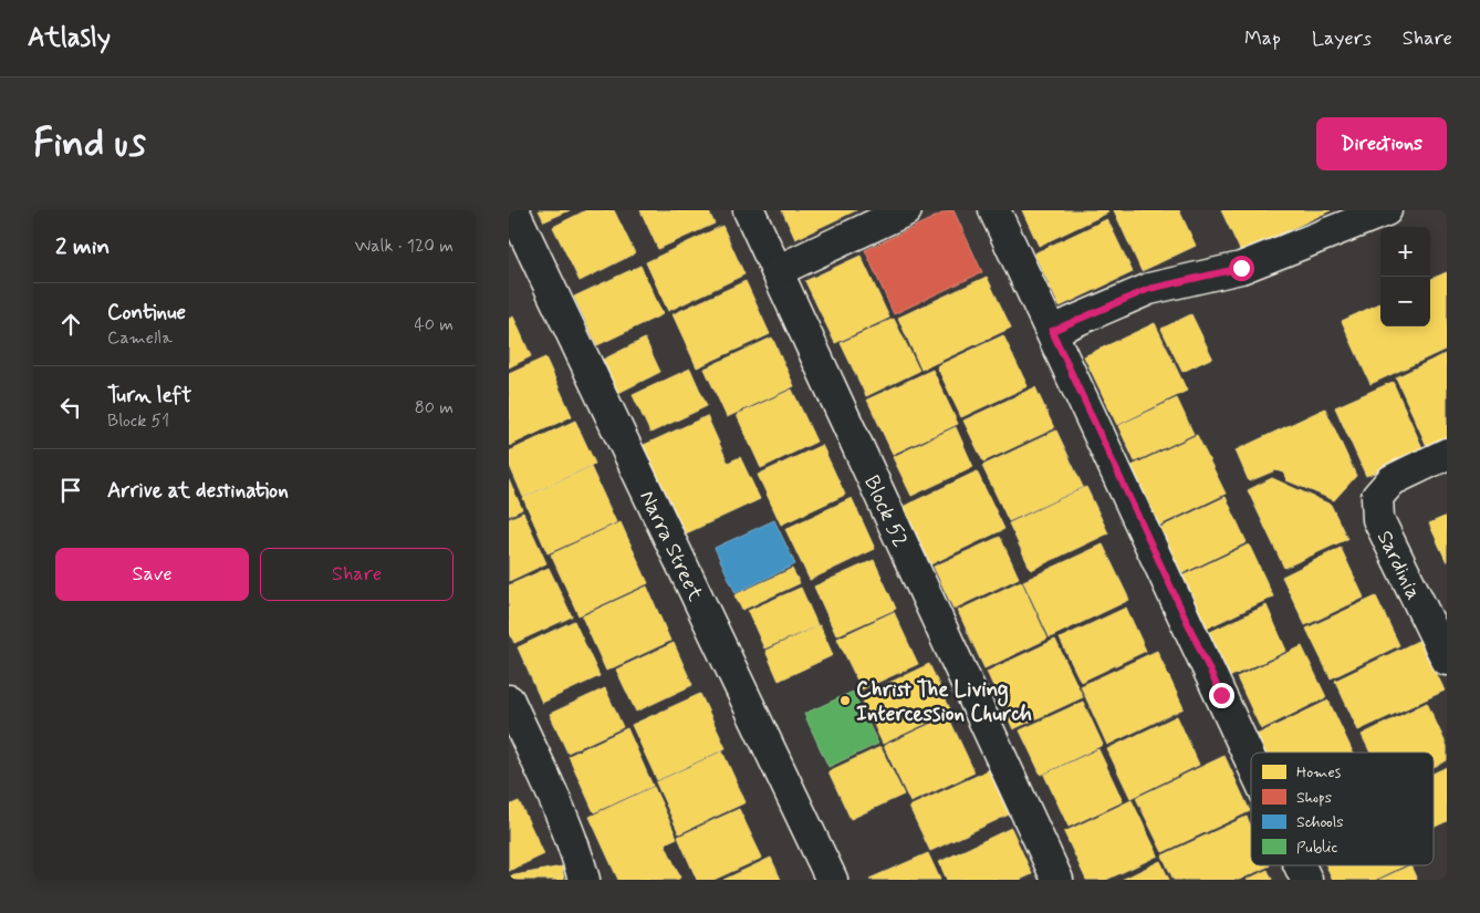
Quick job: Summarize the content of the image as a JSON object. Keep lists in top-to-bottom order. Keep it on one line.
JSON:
{"streets":{"street":["Block 52","Narra Street","Sardinia"]},"places":["Christ The Living Intercession Church"],"legend":["Homes","Shops","Schools","Public"],"page":{"header":"Atlasly","nav":["Map","Layers","Share"],"buttons":["Directions",["Save","Share"]],"title":"Find us","heading":["2 min","Walk · 120 m"],"map_buttons":["+","−"],"list":[["Continue","Camella","40 m"],["Turn left","Block 51","80 m"],"Arrive at destination"]}}
